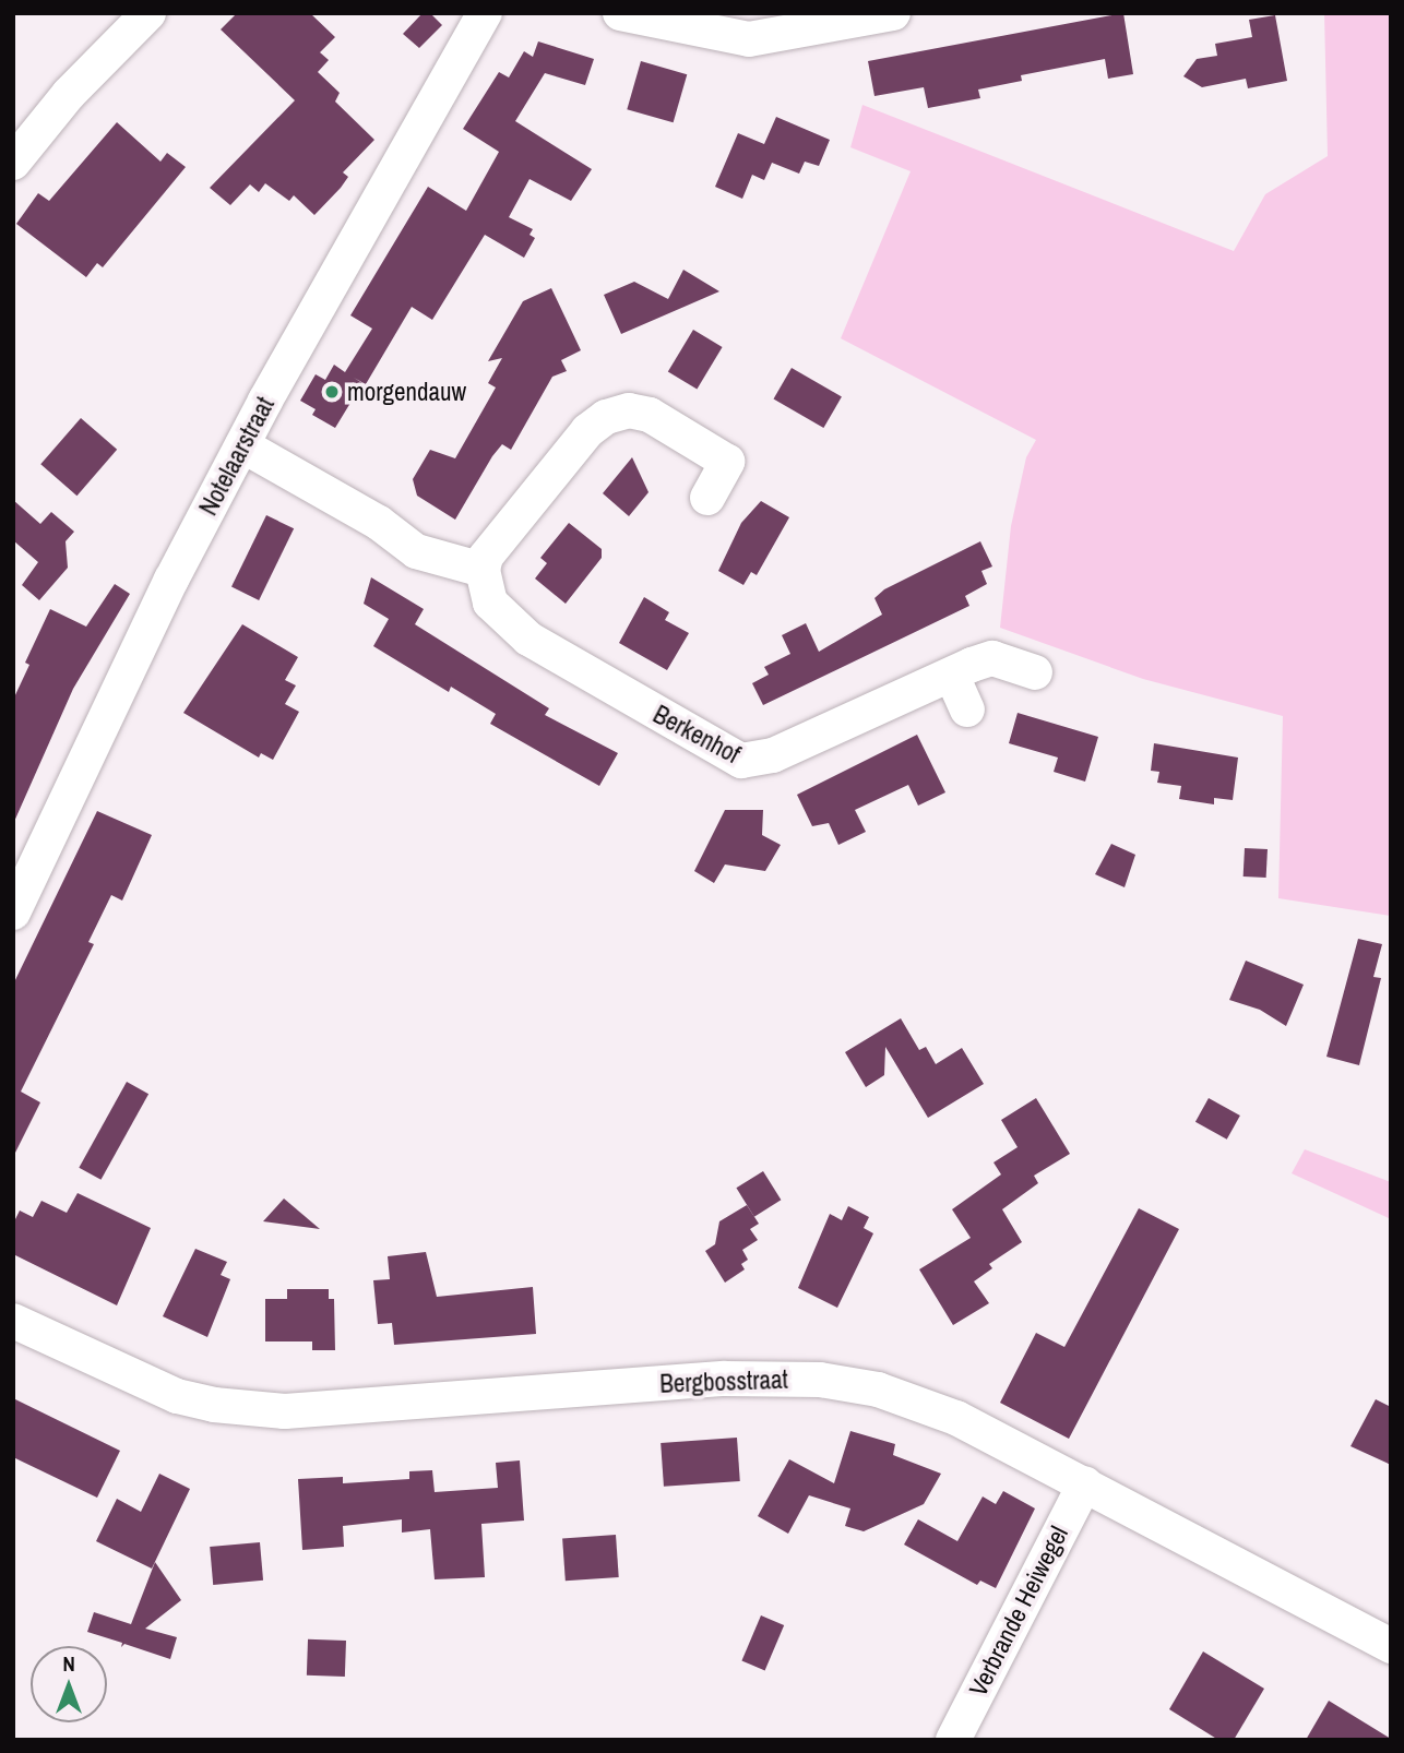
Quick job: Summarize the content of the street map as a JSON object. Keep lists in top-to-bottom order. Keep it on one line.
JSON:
{"streets":{"street":["Notelaarstraat","Berkenhof","Bergbosstraat","Verbrande Heiwegel"]},"crossings":[["Bergbosstraat","Verbrande Heiwegel"]],"places":["morgendauw"],"north":"top"}
